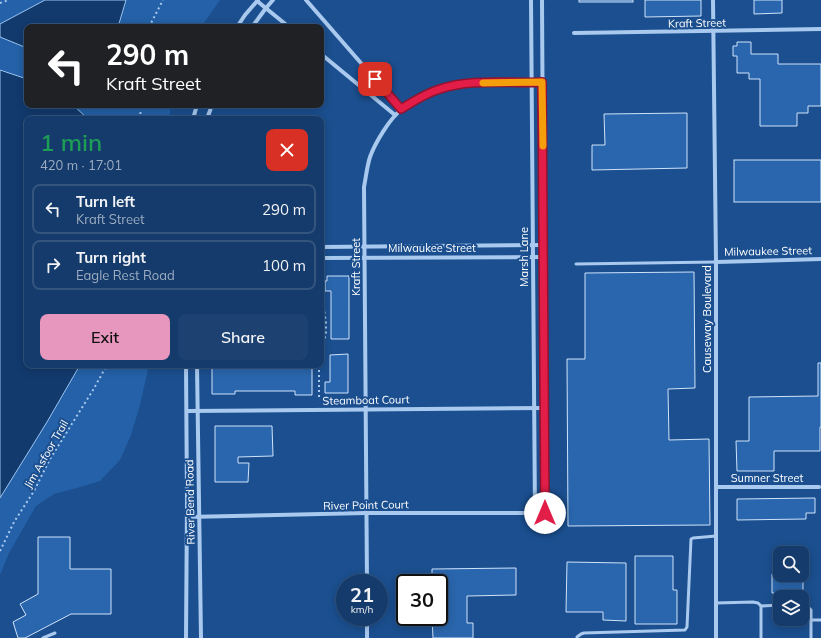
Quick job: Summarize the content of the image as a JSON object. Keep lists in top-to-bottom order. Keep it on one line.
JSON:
{"streets":{"street":["Kraft Street","Milwaukee Street","Marsh Lane","Causeway Boulevard","Steamboat Court","Sumner Street","River Bend Road","River Point Court"],"path":["Jim Asfoor Trail"]},"crossings":[["Kraft Street","Milwaukee Street"],["Kraft Street","Marsh Lane"],["Kraft Street","Causeway Boulevard"],["Kraft Street","Steamboat Court"],["Kraft Street","River Point Court"],["Milwaukee Street","Marsh Lane"],["Milwaukee Street","Causeway Boulevard"],["Marsh Lane","Steamboat Court"],["Marsh Lane","River Point Court"],["Causeway Boulevard","Sumner Street"],["Steamboat Court","River Bend Road"],["River Bend Road","River Point Court"]],"page":{"turn":["290 m","Kraft Street"],"heading":["1 min","420 m · 17:01"],"list":[{"name":"Turn left","note":"Kraft Street","value":"290 m"},{"name":"Turn right","note":"Eagle Rest Road","value":"100 m"}],"buttons":["Exit","Share"],"speed":"21 km/h","limit":"30"}}
